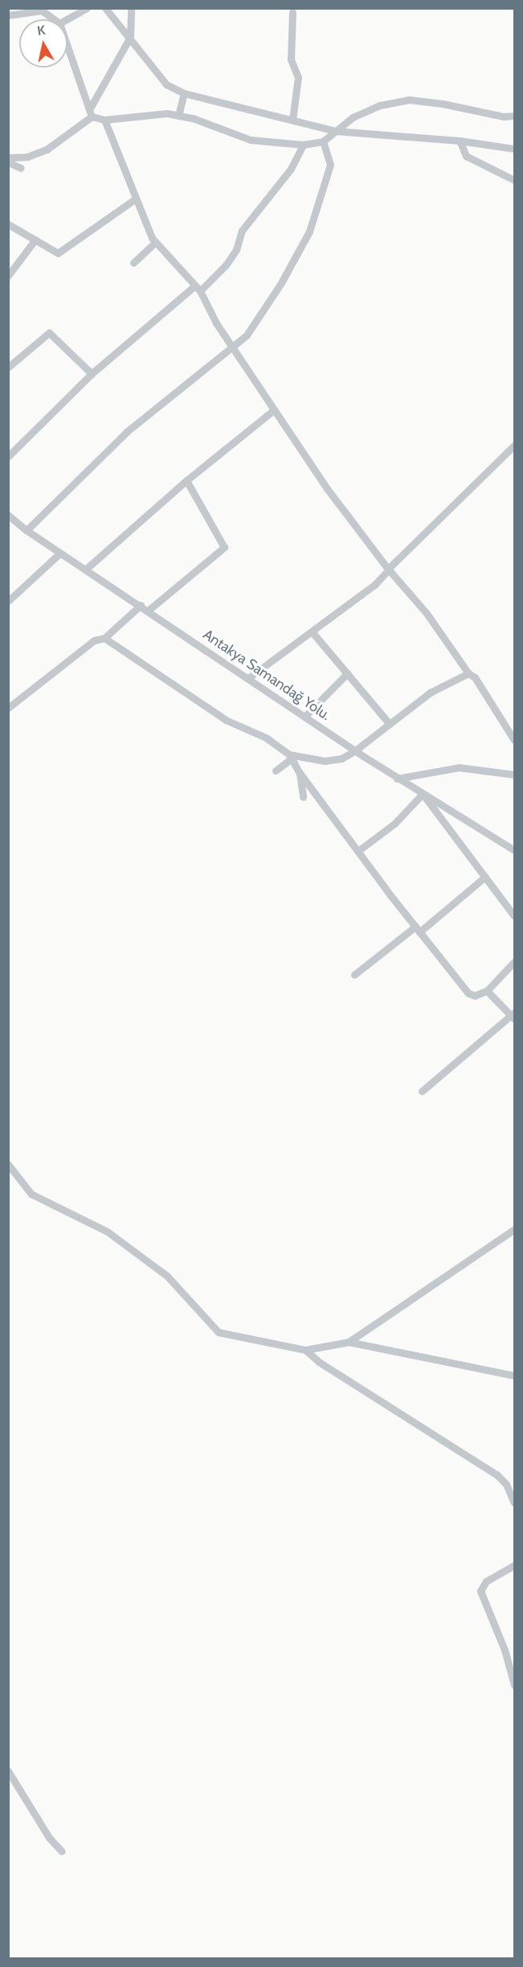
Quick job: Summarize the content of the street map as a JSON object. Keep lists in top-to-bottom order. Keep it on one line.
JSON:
{"streets":{"street":["Antakya Samandağ Yolu."]},"north":"top"}
